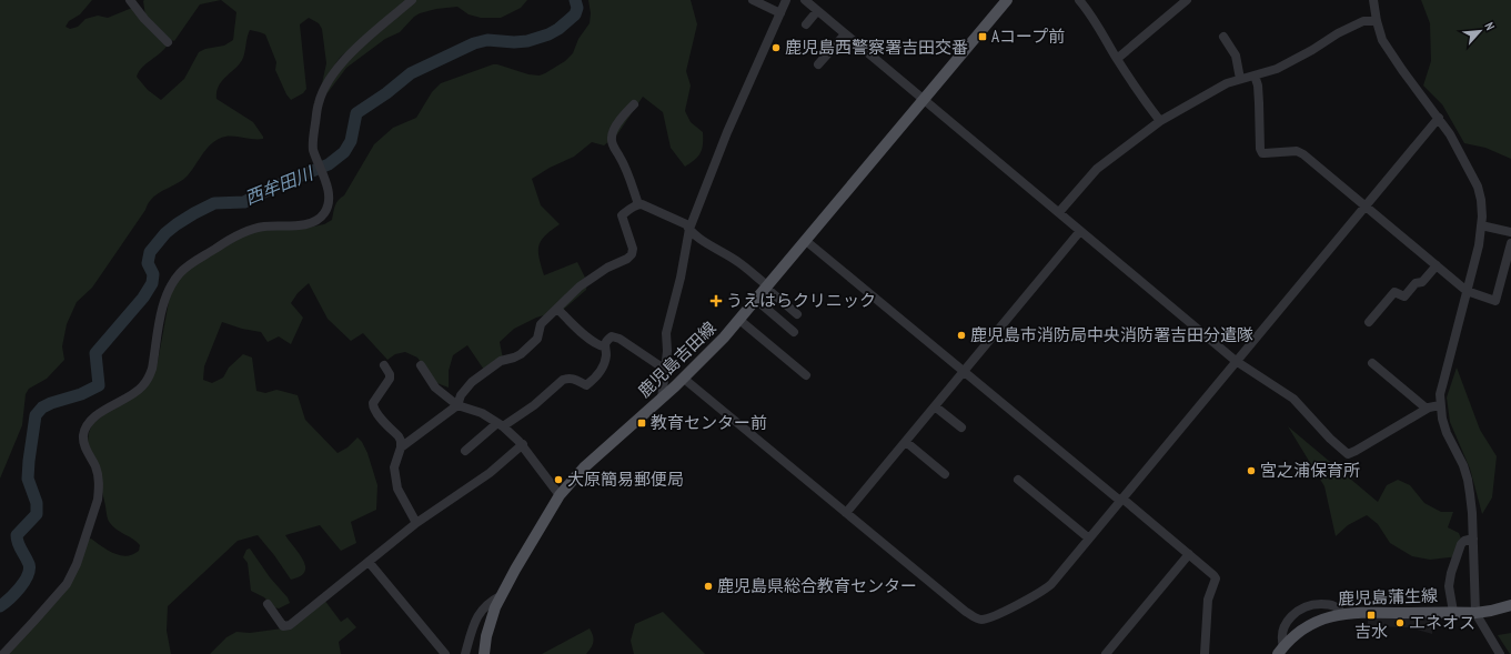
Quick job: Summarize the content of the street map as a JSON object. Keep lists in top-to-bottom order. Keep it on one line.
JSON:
{"streets":{"main road":["鹿児島吉田線","鹿児島蒲生線"]},"water":["西牟田川"],"places":{"transit":["Aコープ前","教育センター前","吉水"],"other":["鹿児島西警察署吉田交番","鹿児島市消防局中央消防署吉田分遣隊","宮之浦保育所","大原簡易郵便局","鹿児島県総合教育センター","エネオス"],"health":["うえはらクリニック"]},"north":"top right"}
